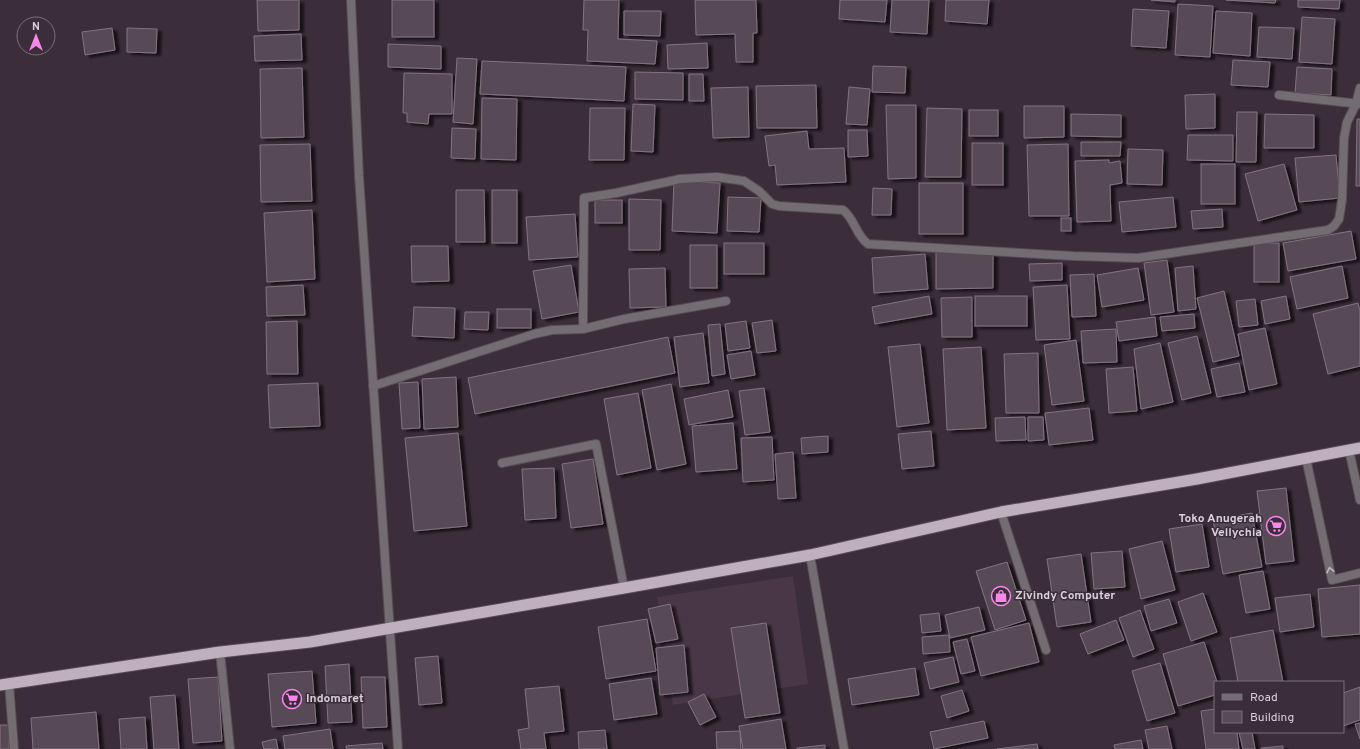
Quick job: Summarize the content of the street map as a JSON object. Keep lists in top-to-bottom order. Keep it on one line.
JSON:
{"places":{"supermarket":["Toko Anugerah Vellychia","Indomaret"],"shop":["Zivindy Computer"]},"legend":["Road","Building"],"north":"top"}
